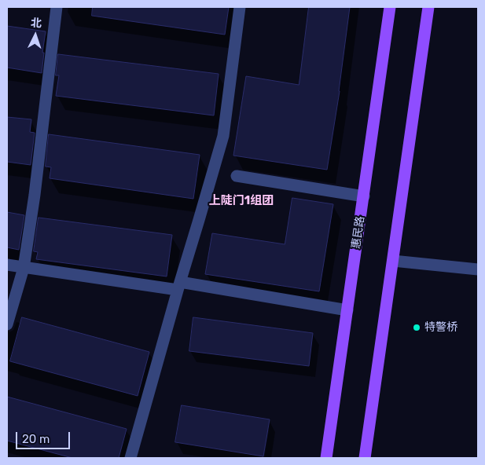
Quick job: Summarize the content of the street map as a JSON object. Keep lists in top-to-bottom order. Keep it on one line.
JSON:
{"streets":{"main road":["惠民路"]},"districts":["上陡门1组团"],"places":["特警桥"],"scale_bar":"20 m","north":"top"}
